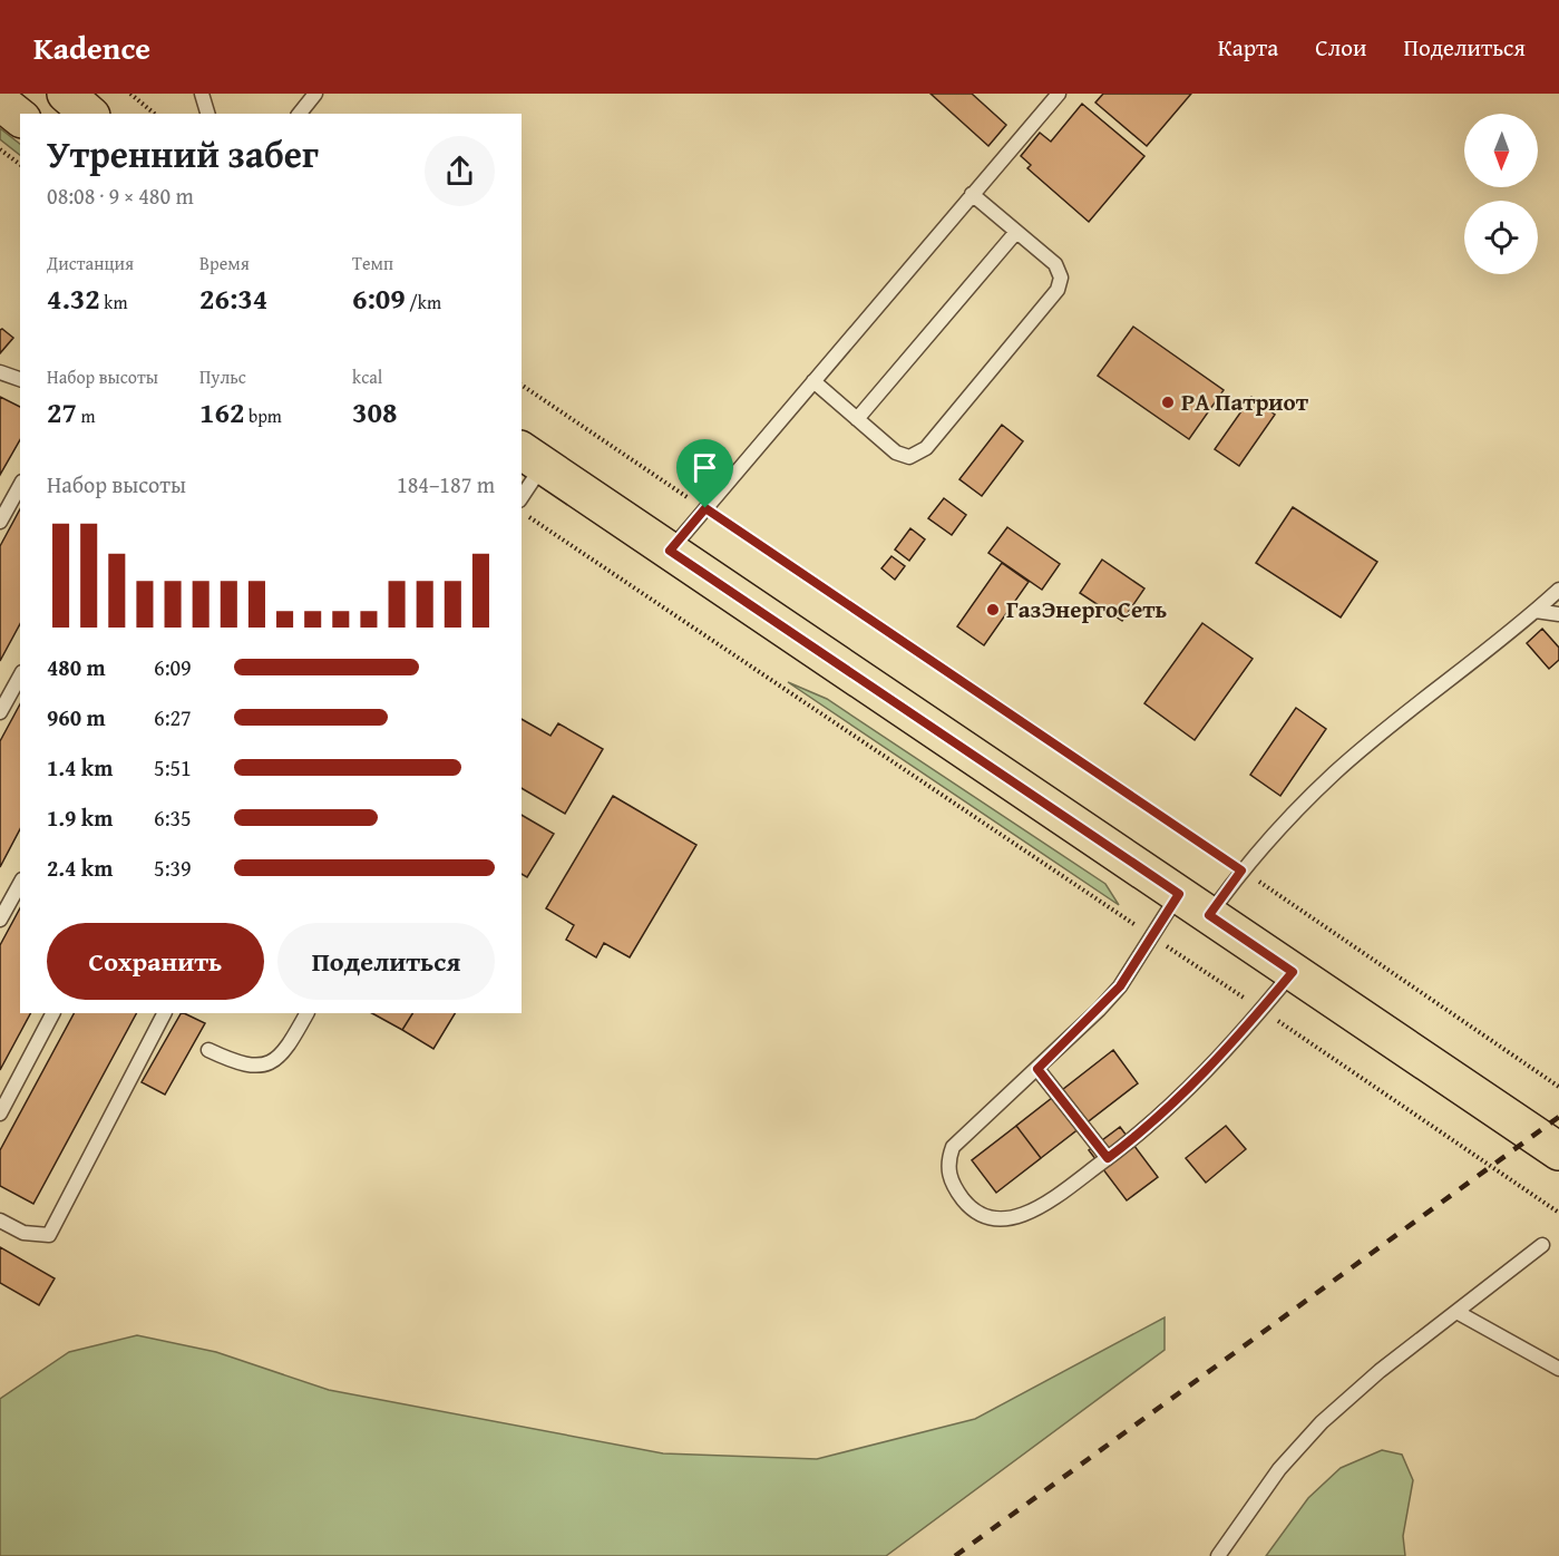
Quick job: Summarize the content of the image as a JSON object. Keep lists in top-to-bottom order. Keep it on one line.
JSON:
{"places":["РА Патриот","ГазЭнергоСеть"],"north":"bottom","page":{"header":"Kadence","nav":["Карта","Слои","Поделиться"],"heading":["Утренний забег","08:08 · 9 × 480 m"],"stats":[["Дистанция","4.32 km"],["Время","26:34"],["Темп","6:09 /km"],["Набор высоты","27 m"],["Пульс","162 bpm"],["kcal","308"]],"chart":["Набор высоты","184–187 m"],"list":[{"name":"480 m","note":"6:09"},{"name":"960 m","note":"6:27"},{"name":"1.4 km","note":"5:51"},{"name":"1.9 km","note":"6:35"},{"name":"2.4 km","note":"5:39"}],"buttons":["Сохранить","Поделиться"]}}
